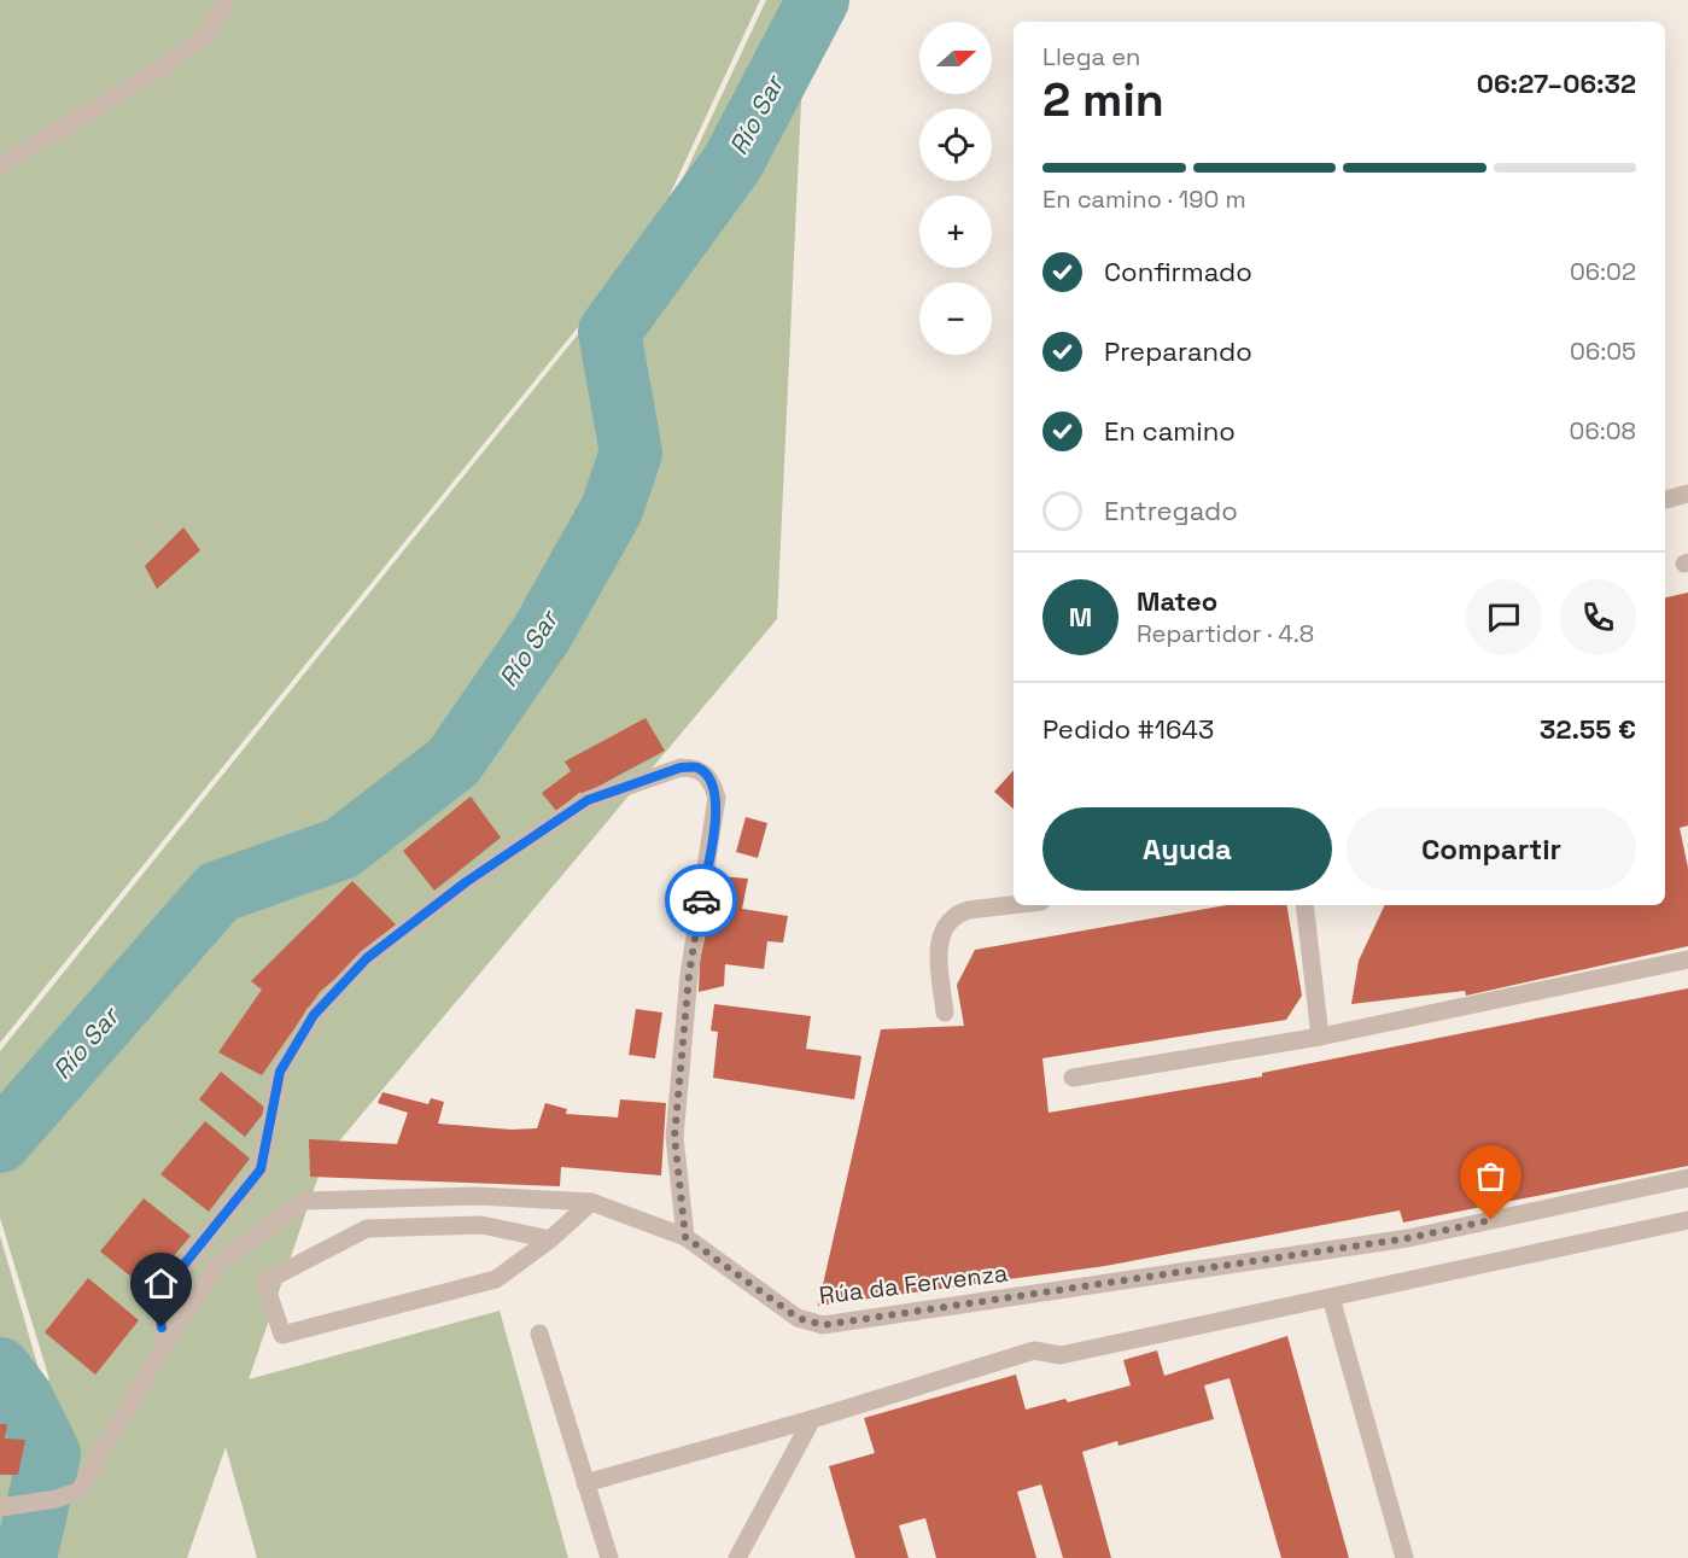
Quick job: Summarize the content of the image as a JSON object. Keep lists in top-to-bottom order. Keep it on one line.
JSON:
{"streets":{"street":["Rúa da Fervenza"]},"water":["Río Sar"],"north":"right","page":{"map_buttons":["+","−"],"heading":["2 min","Llega en","06:27–06:32"],"panel":["Mateo","Repartidor · 4.8","Pedido #1643","32.55 €"],"bar":"En camino · 190 m","list":[["Confirmado","06:02"],["Preparando","06:05"],["En camino","06:08"],"Entregado"],"round":"M","buttons":["Ayuda","Compartir"]}}
